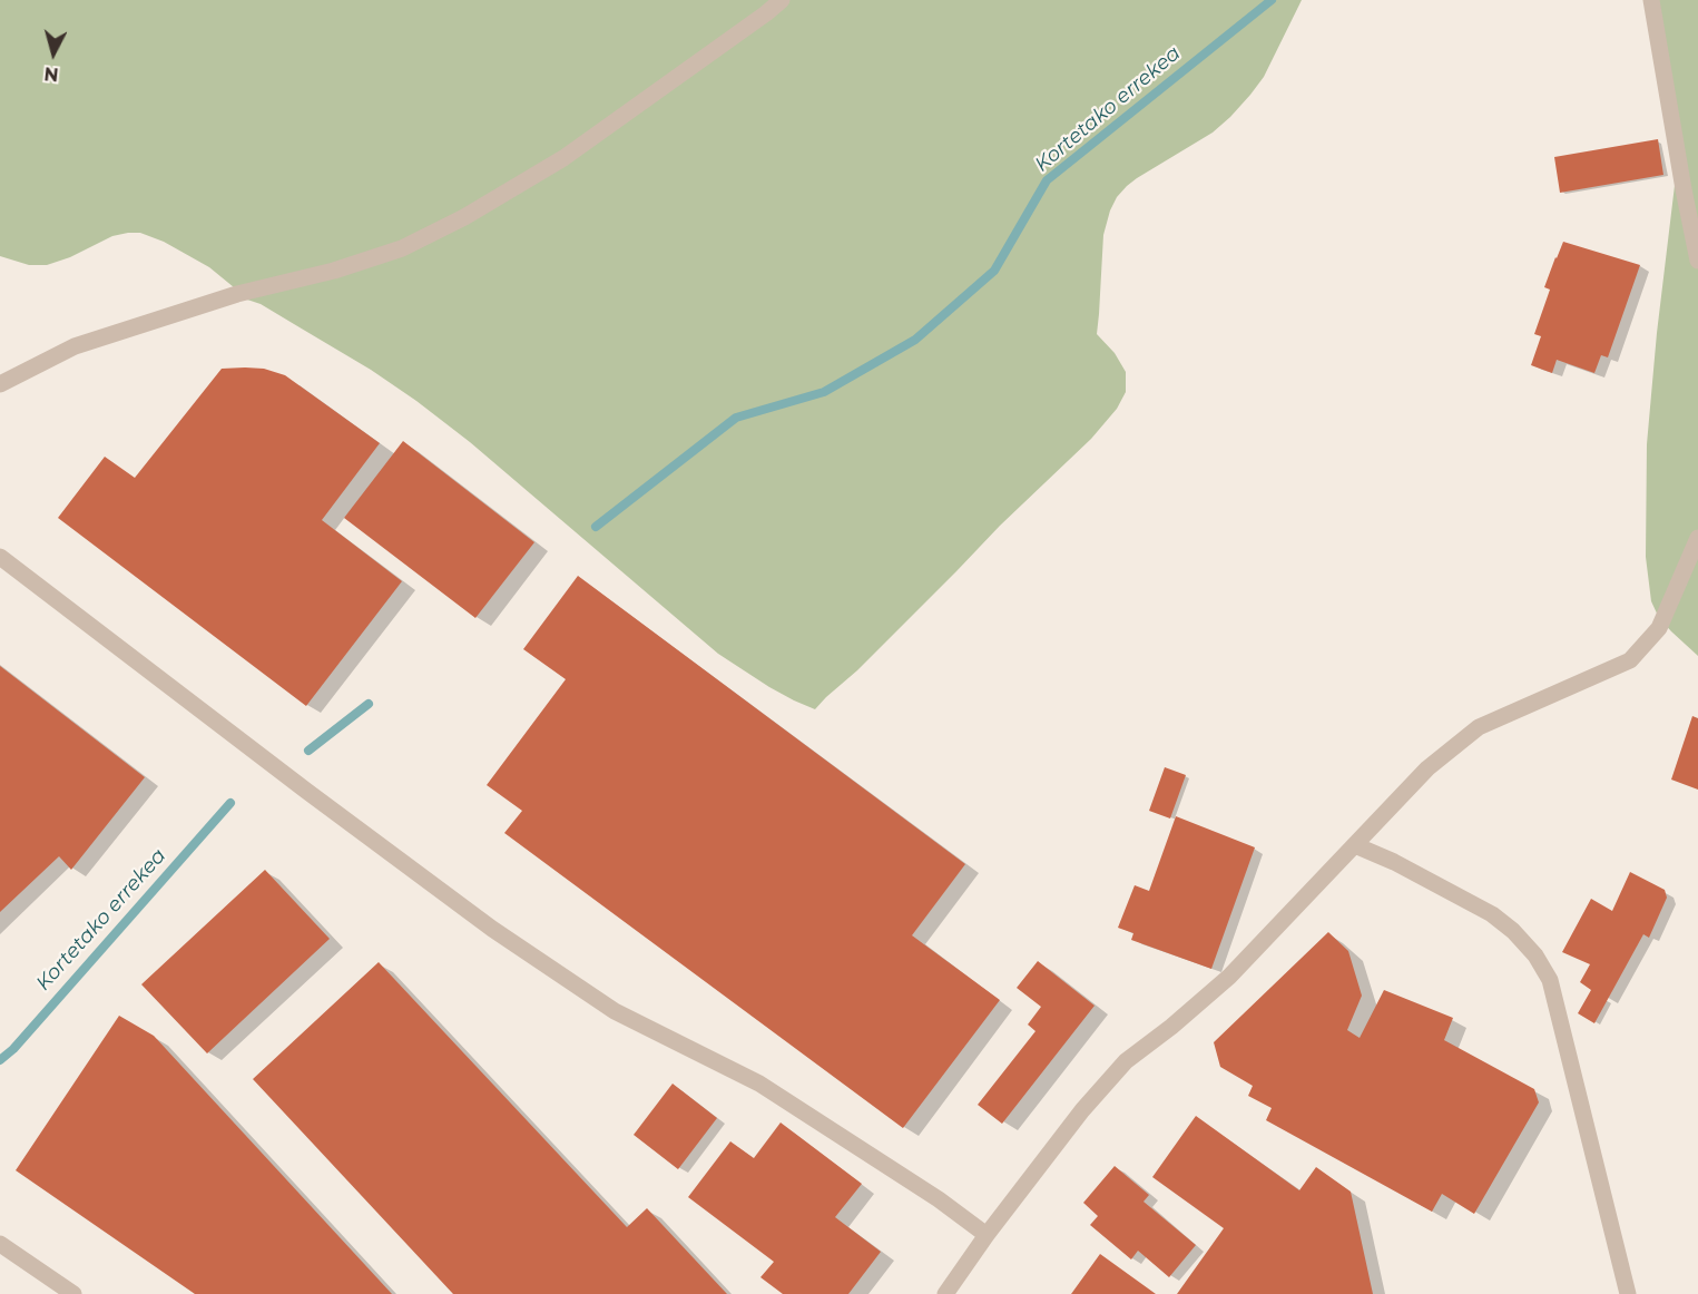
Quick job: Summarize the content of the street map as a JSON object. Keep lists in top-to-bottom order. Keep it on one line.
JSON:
{"water":["Kortetako errekea"],"north":"bottom"}
